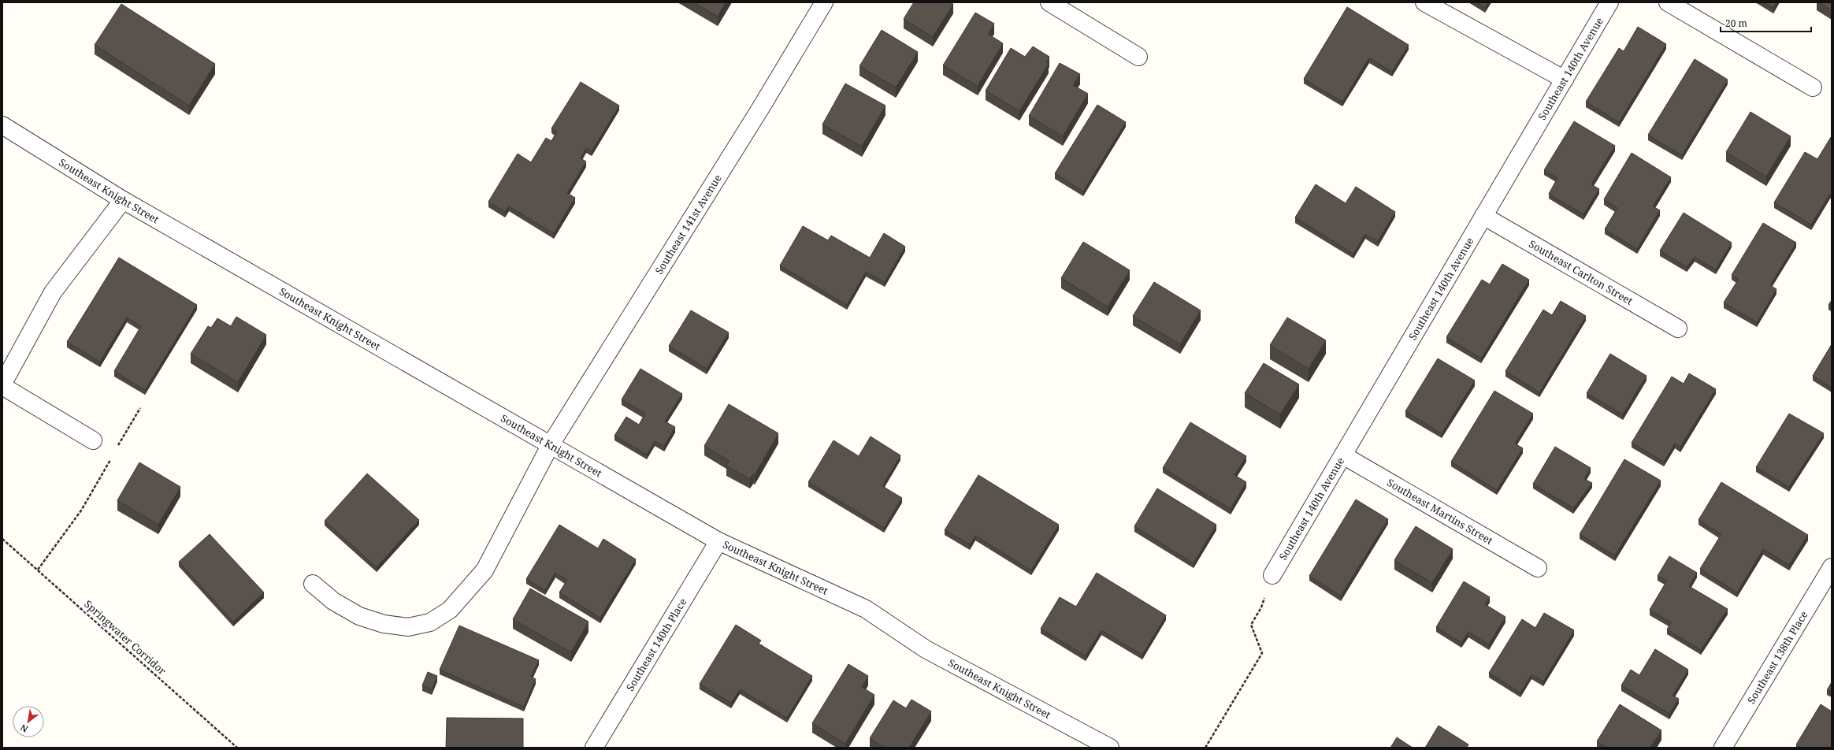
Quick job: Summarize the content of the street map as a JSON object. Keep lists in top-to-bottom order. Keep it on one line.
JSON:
{"streets":{"street":["Southeast 140th Avenue","Southeast Knight Street","Southeast 141st Avenue","Southeast Carlton Street","Southeast Martins Street","Southeast 140th Place","Southeast 138th Place"],"path":["Springwater Corridor"]},"crossings":[["Southeast 140th Avenue","Southeast Carlton Street"],["Southeast 140th Avenue","Southeast Martins Street"],["Southeast Knight Street","Southeast 141st Avenue"],["Southeast Knight Street","Southeast 140th Place"]],"scale_bar":"20 m","north":"bottom left"}
